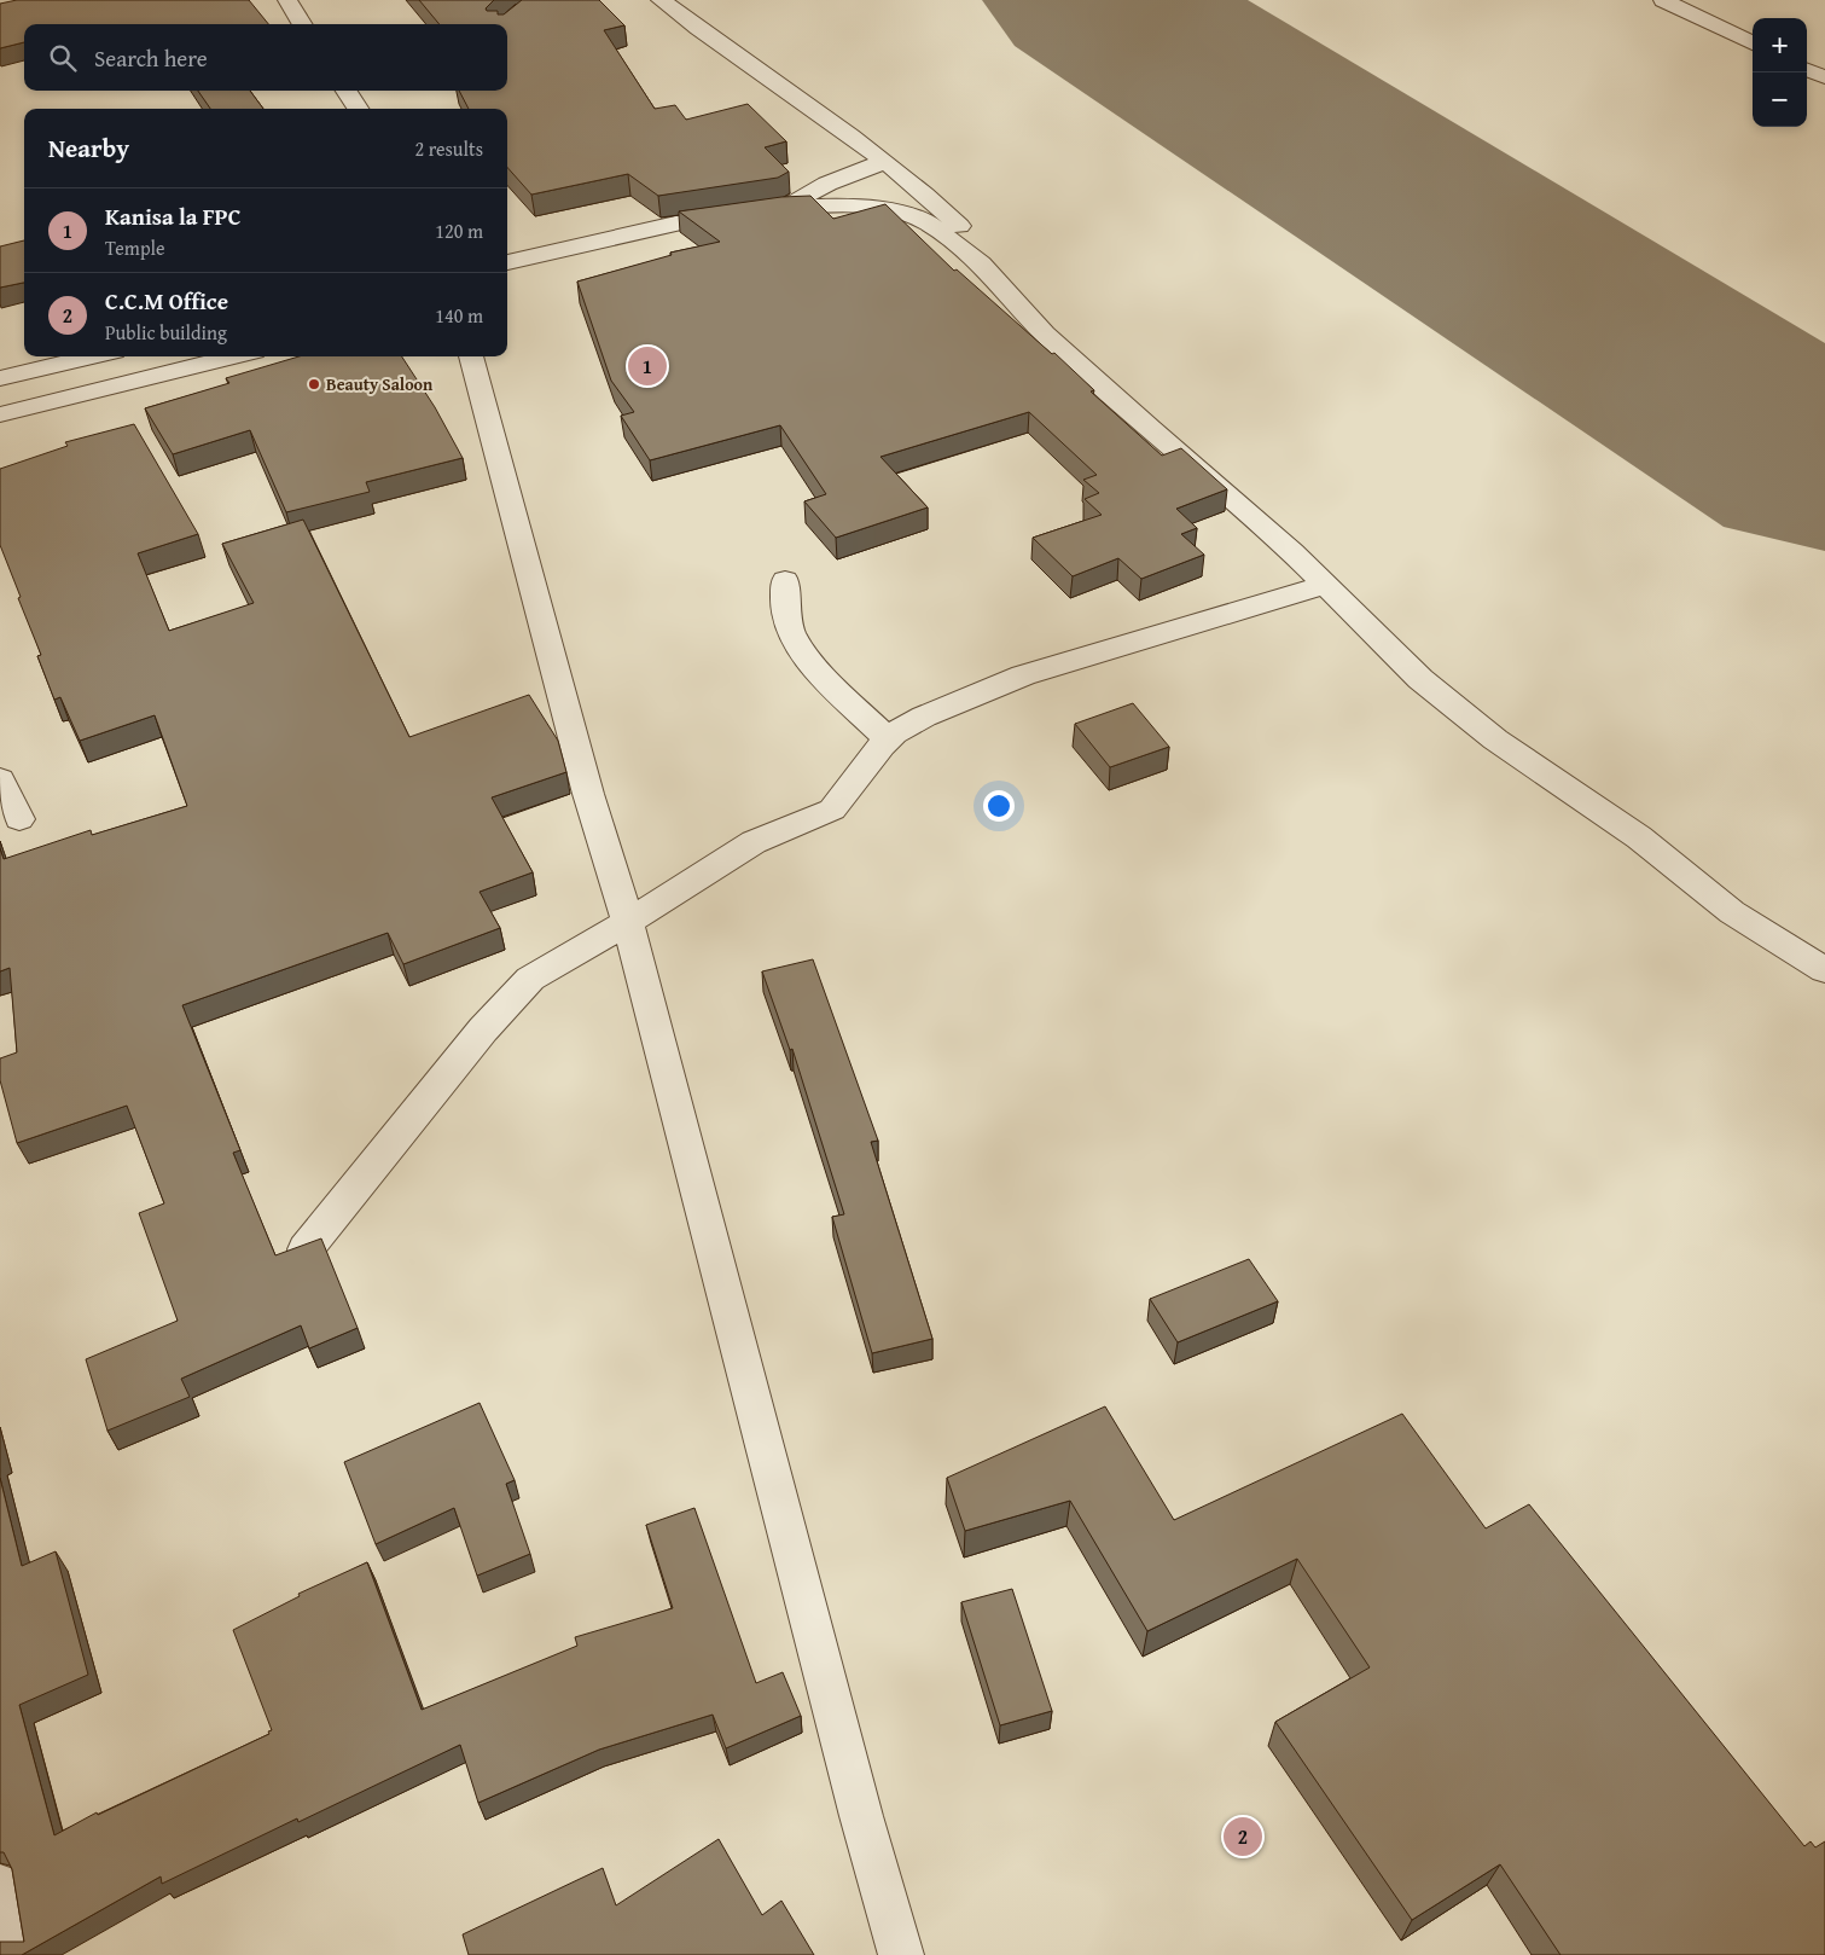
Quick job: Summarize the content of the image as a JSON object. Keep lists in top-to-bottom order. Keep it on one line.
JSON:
{"places":["Beauty Saloon"],"page":{"map_buttons":["+","−"],"search":"Search here","heading":["Nearby","2 results"],"list":[{"mark":"1","name":"Kanisa la FPC","note":"Temple","value":"120 m"},{"mark":"2","name":"C.C.M Office","note":"Public building","value":"140 m"}],"pins":["1","2"]}}
